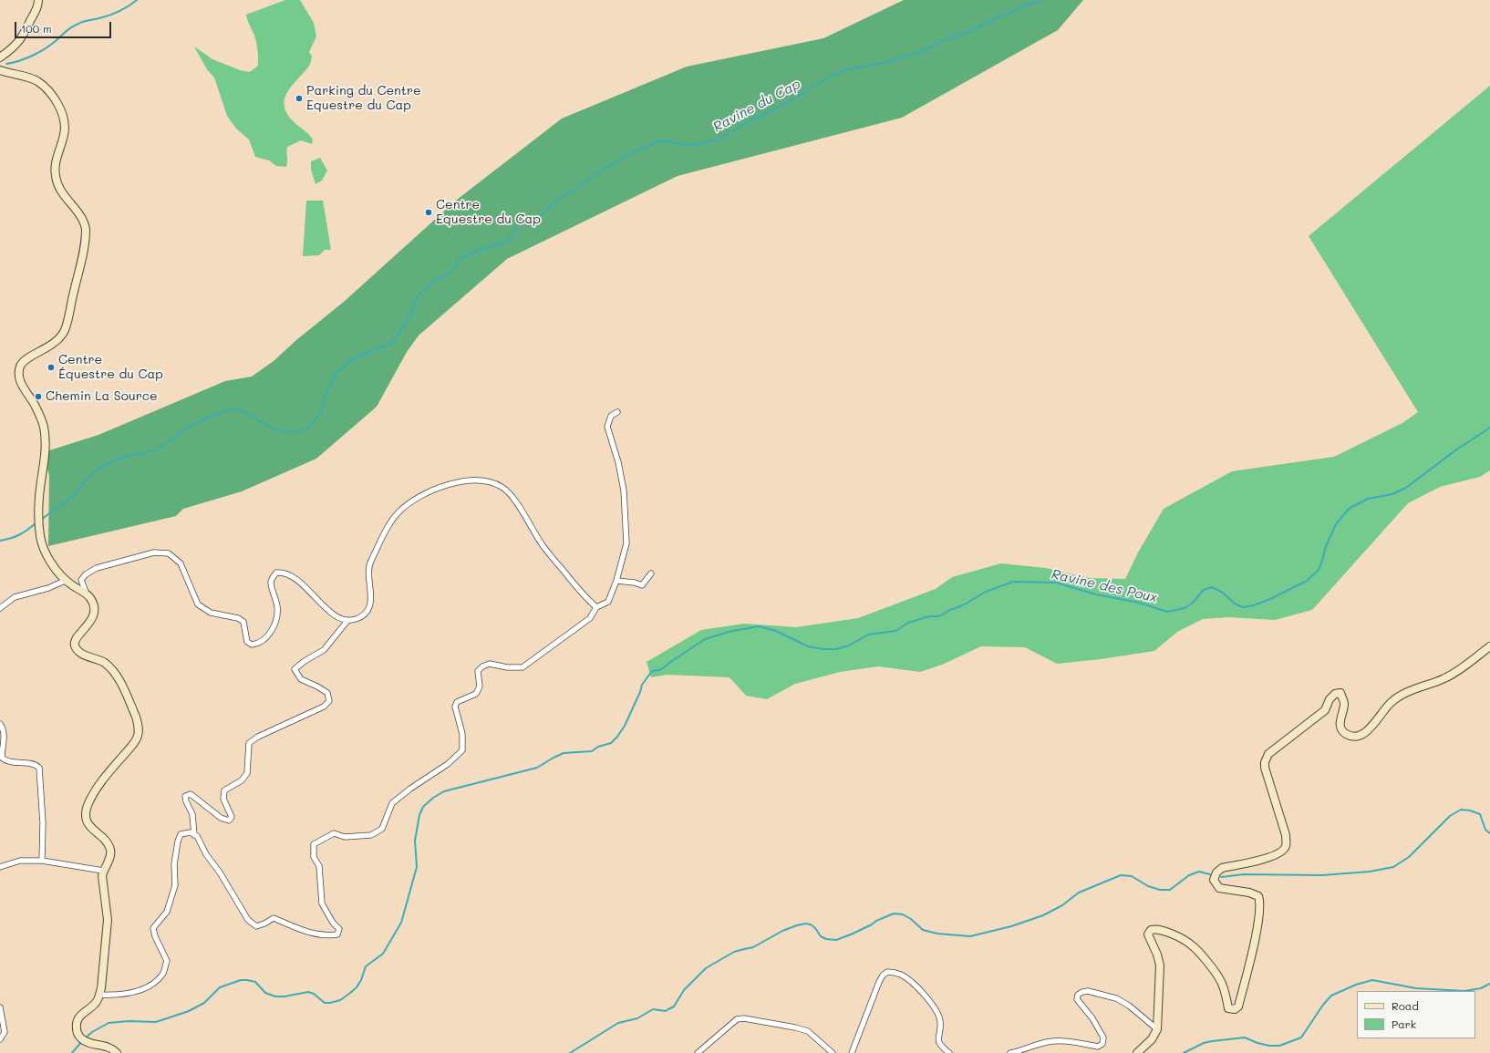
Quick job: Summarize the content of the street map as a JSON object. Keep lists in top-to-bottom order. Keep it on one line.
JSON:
{"water":["Ravine du Cap","Ravine des Poux"],"places":["Parking du Centre Equestre du Cap","Centre Equestre du Cap","Centre Équestre du Cap","Chemin La Source"],"legend":["Road","Park"],"scale_bar":"100 m"}
